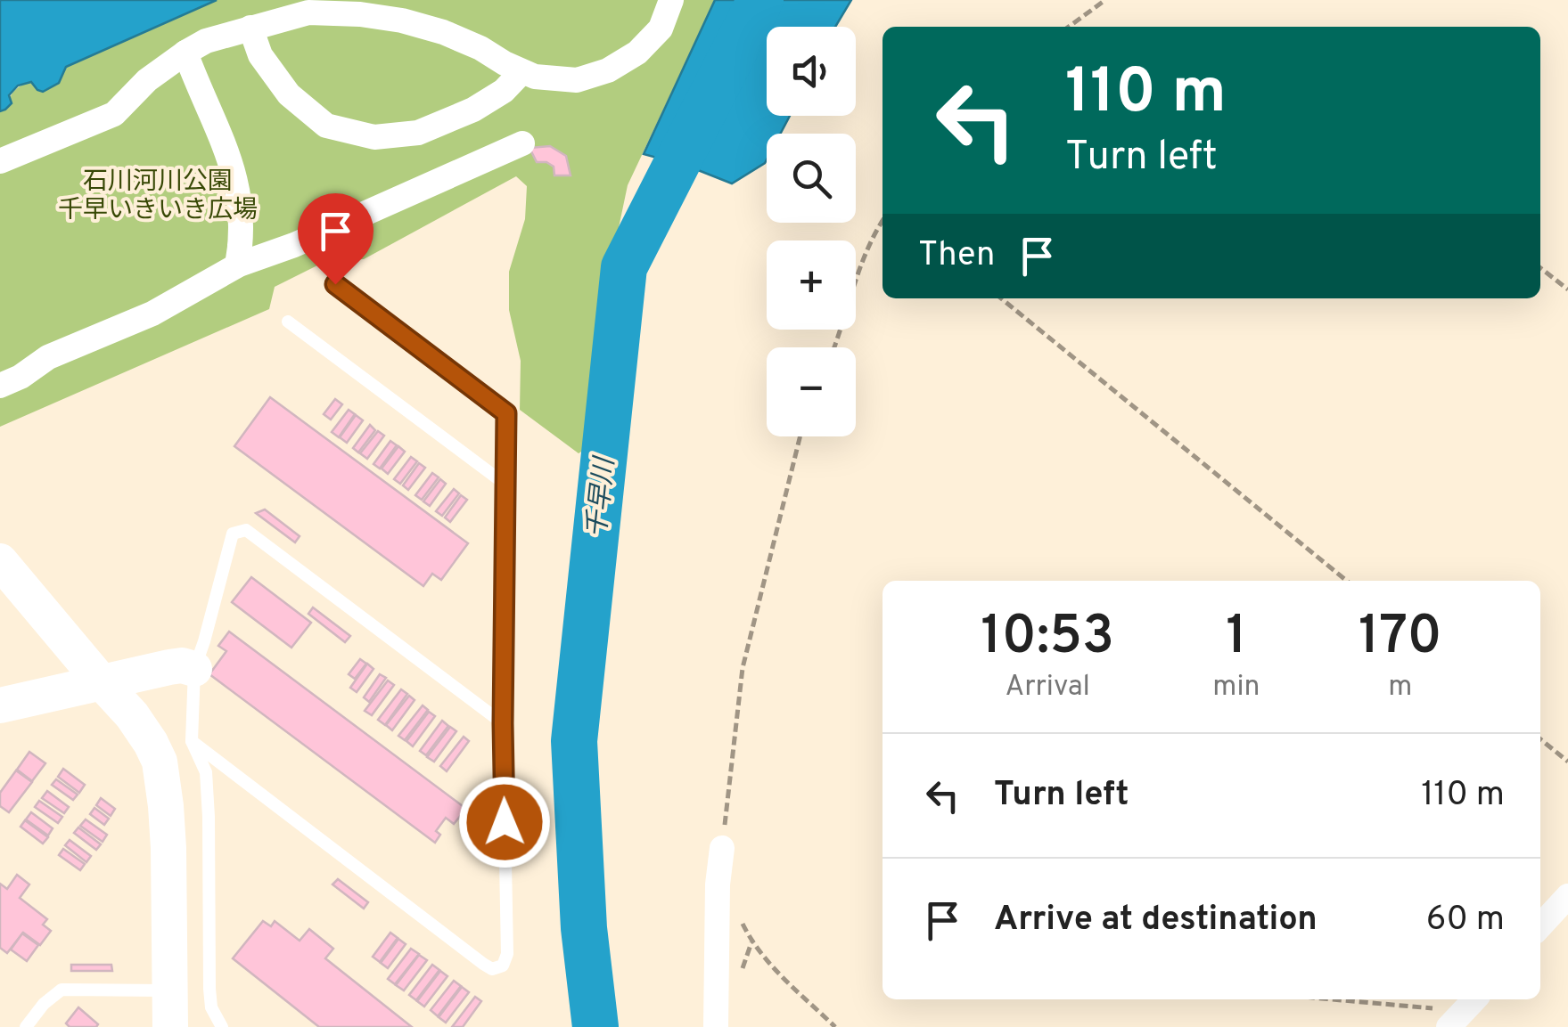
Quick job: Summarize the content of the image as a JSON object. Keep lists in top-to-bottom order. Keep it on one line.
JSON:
{"water":["千早川"],"parks":["石川河川公園 千早いきいき広場"],"page":{"map_buttons":["+","−"],"turn":["110 m","Turn left"],"then":"Then","eta":["10:53","Arrival","1","min","170","m"],"list":[{"name":"Turn left","value":"110 m"},{"name":"Arrive at destination","value":"60 m"}]}}
